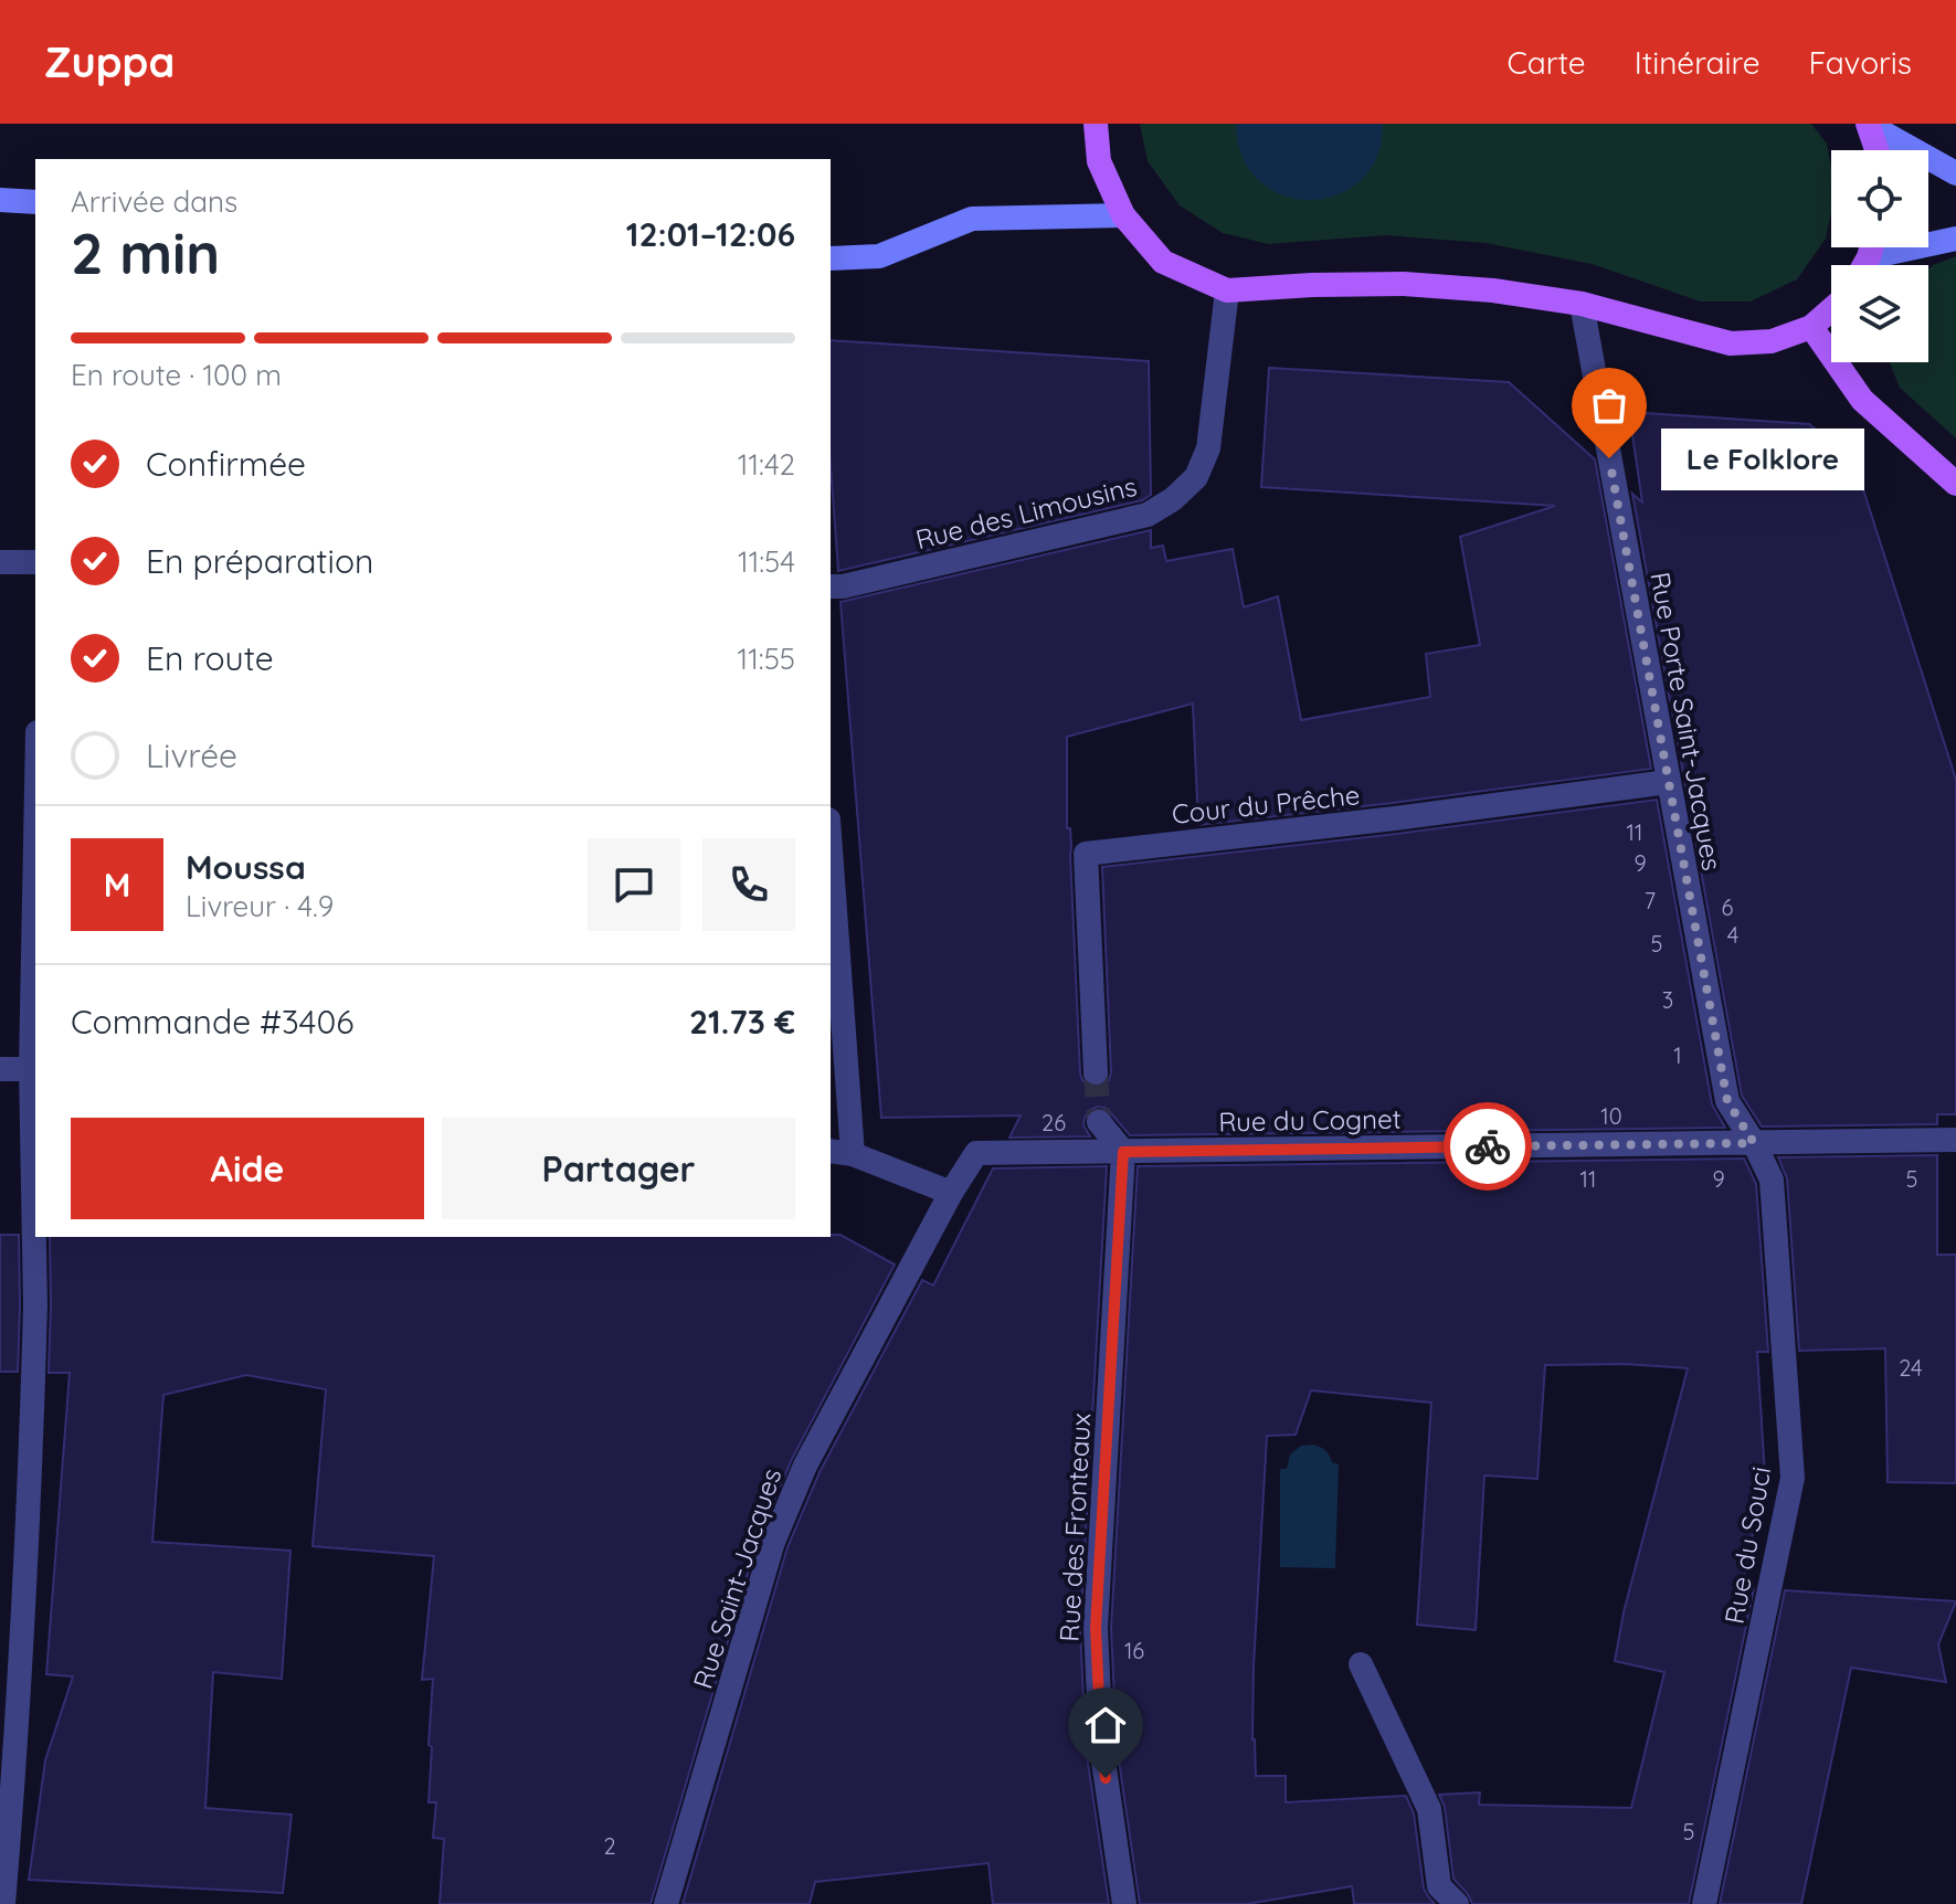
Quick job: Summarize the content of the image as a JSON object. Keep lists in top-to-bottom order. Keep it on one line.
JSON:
{"streets":{"street":["Rue des Limousins","Rue Porte Saint-Jacques","Cour du Prêche","Rue du Cognet","Rue des Fronteaux","Rue du Souci","Rue Saint-Jacques"]},"crossings":[["Rue Porte Saint-Jacques","Cour du Prêche"],["Rue Porte Saint-Jacques","Rue du Cognet"],["Rue Porte Saint-Jacques","Rue du Souci"],["Rue du Cognet","Rue des Fronteaux"],["Rue du Cognet","Rue du Souci"],["Rue du Cognet","Rue Saint-Jacques"]],"places":["Le Folklore"],"house_numbers":["11","9","7","6","4","5","3","1","10","26","11","9","5","24","16","5","2"],"page":{"header":"Zuppa","nav":["Carte","Itinéraire","Favoris"],"heading":["2 min","Arrivée dans","12:01–12:06"],"panel":["Moussa","Livreur · 4.9","Commande #3406","21.73 €"],"bar":"En route · 100 m","list":[["Confirmée","11:42"],["En préparation","11:54"],["En route","11:55"],"Livrée"],"bubble":"Le Folklore","round":"M","buttons":["Aide","Partager"]}}
